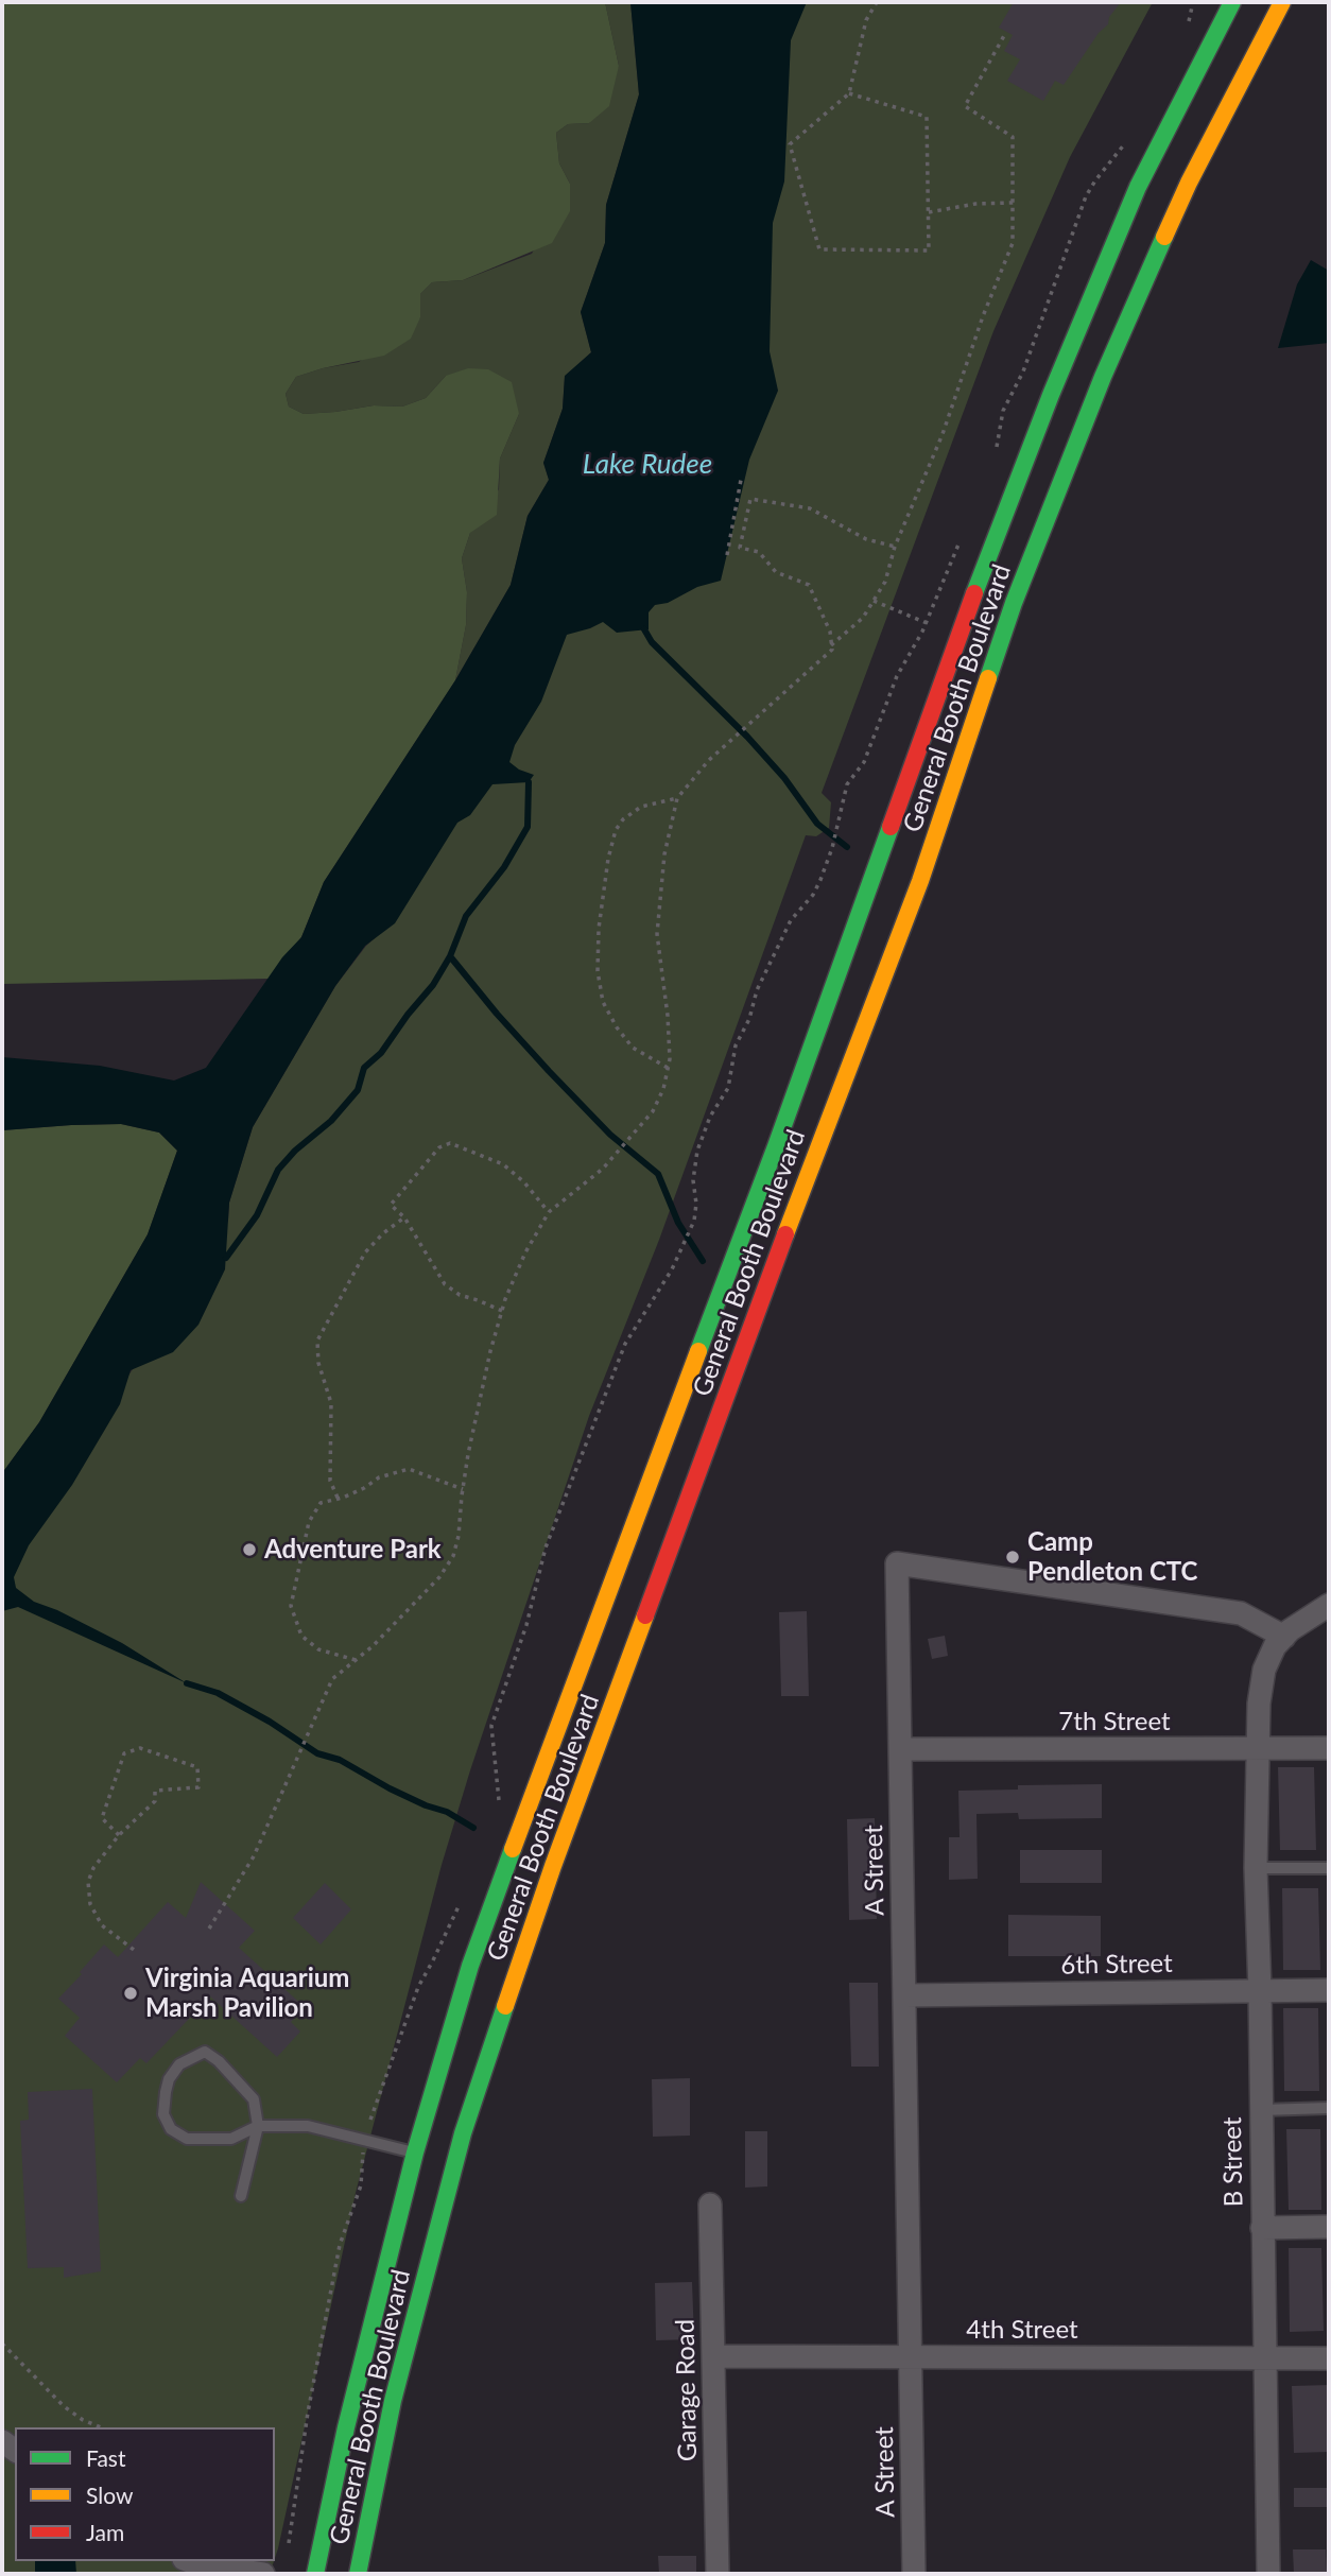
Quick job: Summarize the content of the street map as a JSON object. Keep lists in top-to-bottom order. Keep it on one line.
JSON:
{"streets":{"highway":["General Booth Boulevard"],"street":["7th Street","A Street","6th Street","B Street","4th Street","Garage Road"]},"crossings":[["7th Street","A Street"],["7th Street","B Street"],["A Street","6th Street"],["A Street","B Street"],["A Street","4th Street"],["6th Street","B Street"],["B Street","4th Street"],["4th Street","Garage Road"]],"water":["Lake Rudee"],"places":["Adventure Park","Camp Pendleton CTC","Virginia Aquarium Marsh Pavilion"],"legend":["Fast","Slow","Jam"]}
